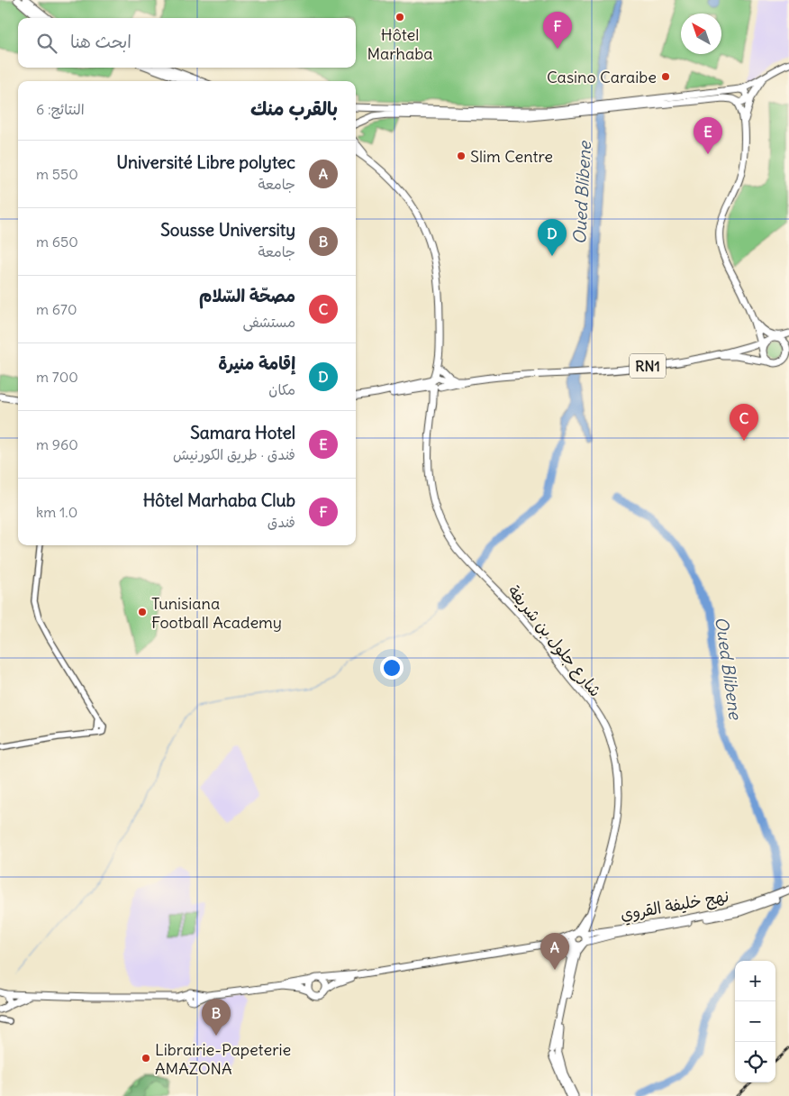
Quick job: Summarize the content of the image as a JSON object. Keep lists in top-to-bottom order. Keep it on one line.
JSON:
{"streets":{"main road":["RN1","شارع جلول بن شريفة","نهج خليفة القروي"]},"crossings":[["RN1","شارع جلول بن شريفة"],["شارع جلول بن شريفة","نهج خليفة القروي"]],"water":["Oued Blibene"],"places":["Hôtel Marhaba","Casino Caraibe","Slim Centre","Tunisiana Football Academy","Librairie-Papeterie AMAZONA"],"north":"top left","page":{"pins":["F","E","D","C","A","B"],"search":"ابحث هنا","heading":["بالقرب منك","النتائج: 6"],"list":[{"mark":"A","name":"Université Libre polytec","note":"جامعة","value":"550 m"},{"mark":"B","name":"Sousse University","note":"جامعة","value":"650 m"},{"mark":"C","name":"مصحّة السّلام","note":"مستشفى","value":"670 m"},{"mark":"D","name":"إقامة منيرة","note":"مكان","value":"700 m"},{"mark":"E","name":"Samara Hotel","note":"فندق · طريق الكورنيش","value":"960 m"},{"mark":"F","name":"Hôtel Marhaba Club","note":"فندق","value":"1.0 km"}],"map_buttons":["+","−"]}}
